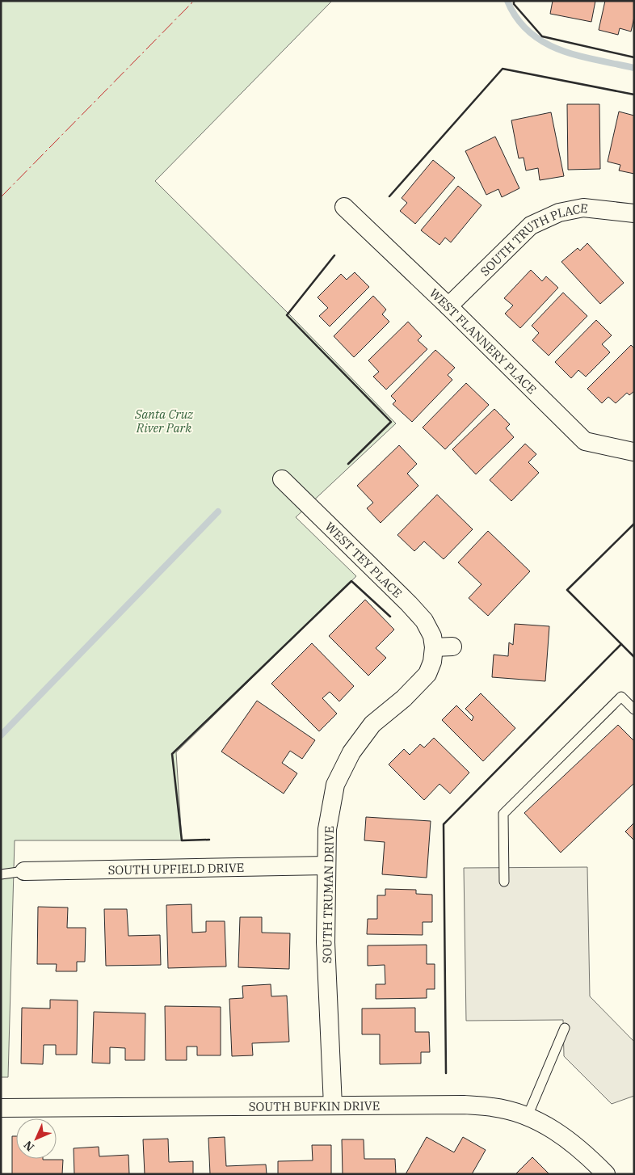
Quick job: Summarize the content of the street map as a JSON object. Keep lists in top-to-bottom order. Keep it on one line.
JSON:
{"streets":{"street":["SOUTH TRUTH PLACE","WEST FLANNERY PLACE","WEST TEY PLACE","SOUTH UPFIELD DRIVE","SOUTH TRUMAN DRIVE","SOUTH BUFKIN DRIVE"]},"crossings":[["SOUTH TRUTH PLACE","WEST FLANNERY PLACE"],["WEST TEY PLACE","SOUTH TRUMAN DRIVE"],["SOUTH UPFIELD DRIVE","SOUTH TRUMAN DRIVE"],["SOUTH TRUMAN DRIVE","SOUTH BUFKIN DRIVE"]],"parks":["Santa Cruz River Park"],"north":"bottom left"}
